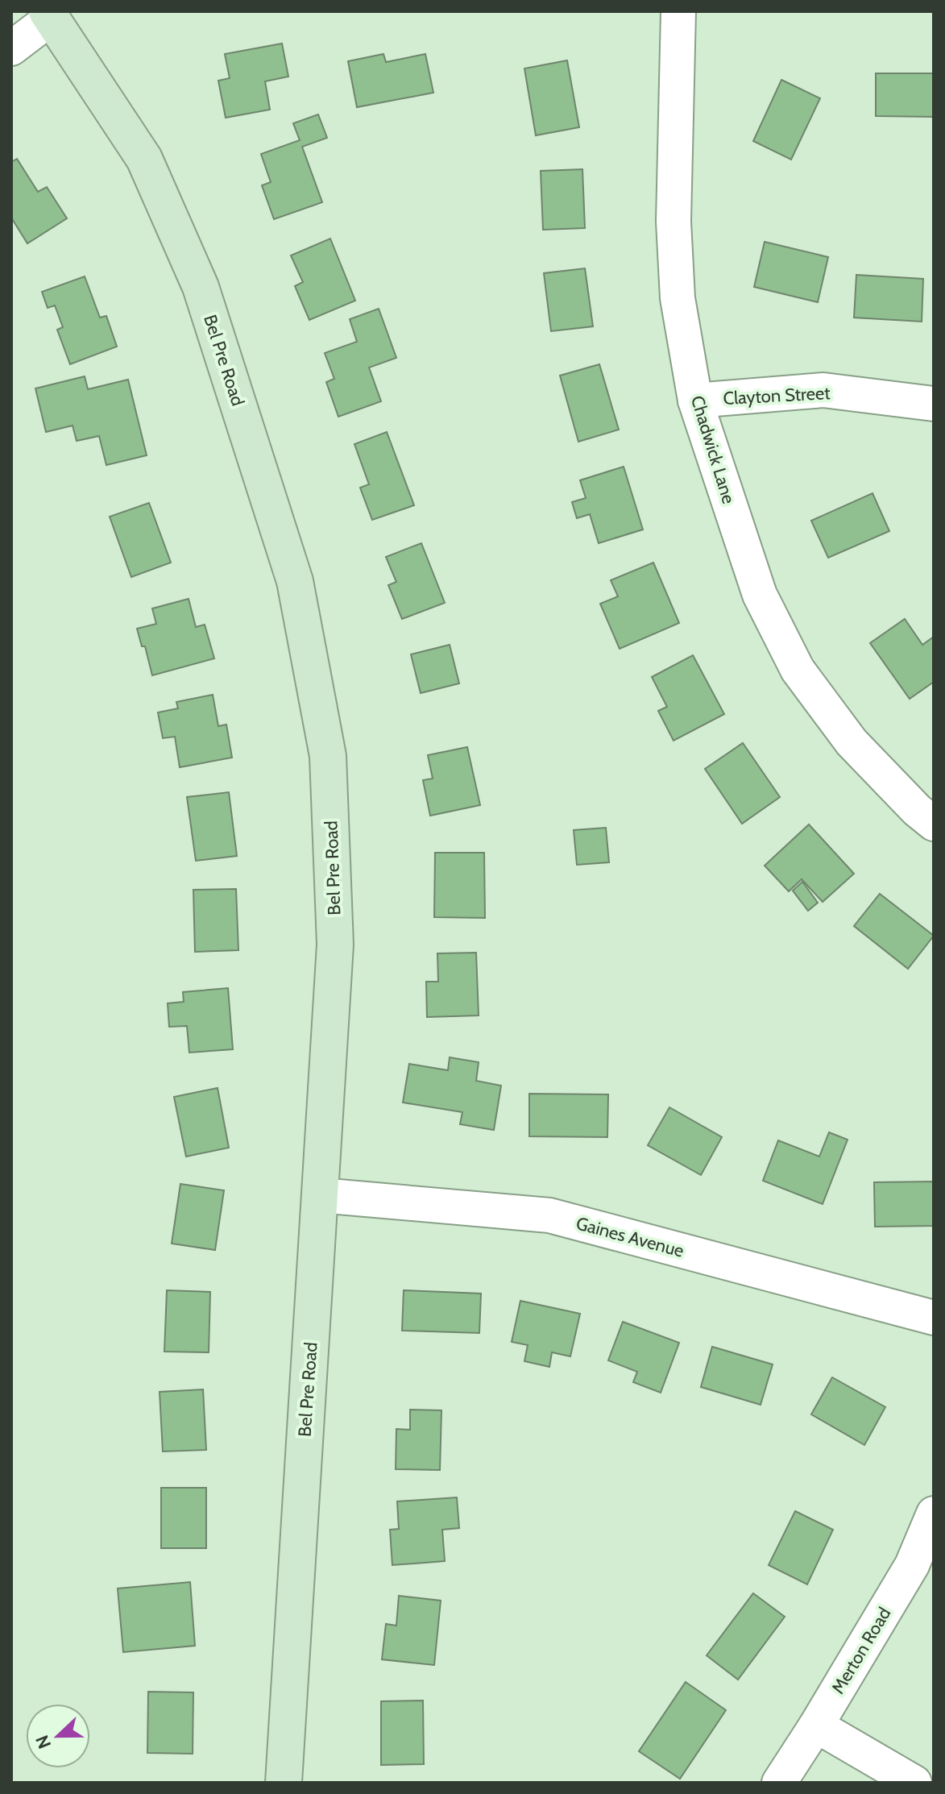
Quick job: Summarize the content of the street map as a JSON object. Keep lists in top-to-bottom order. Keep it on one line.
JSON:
{"streets":{"main road":["Bel Pre Road"],"street":["Clayton Street","Chadwick Lane","Gaines Avenue","Merton Road"]},"crossings":[["Bel Pre Road","Gaines Avenue"],["Clayton Street","Chadwick Lane"]],"north":"left"}
